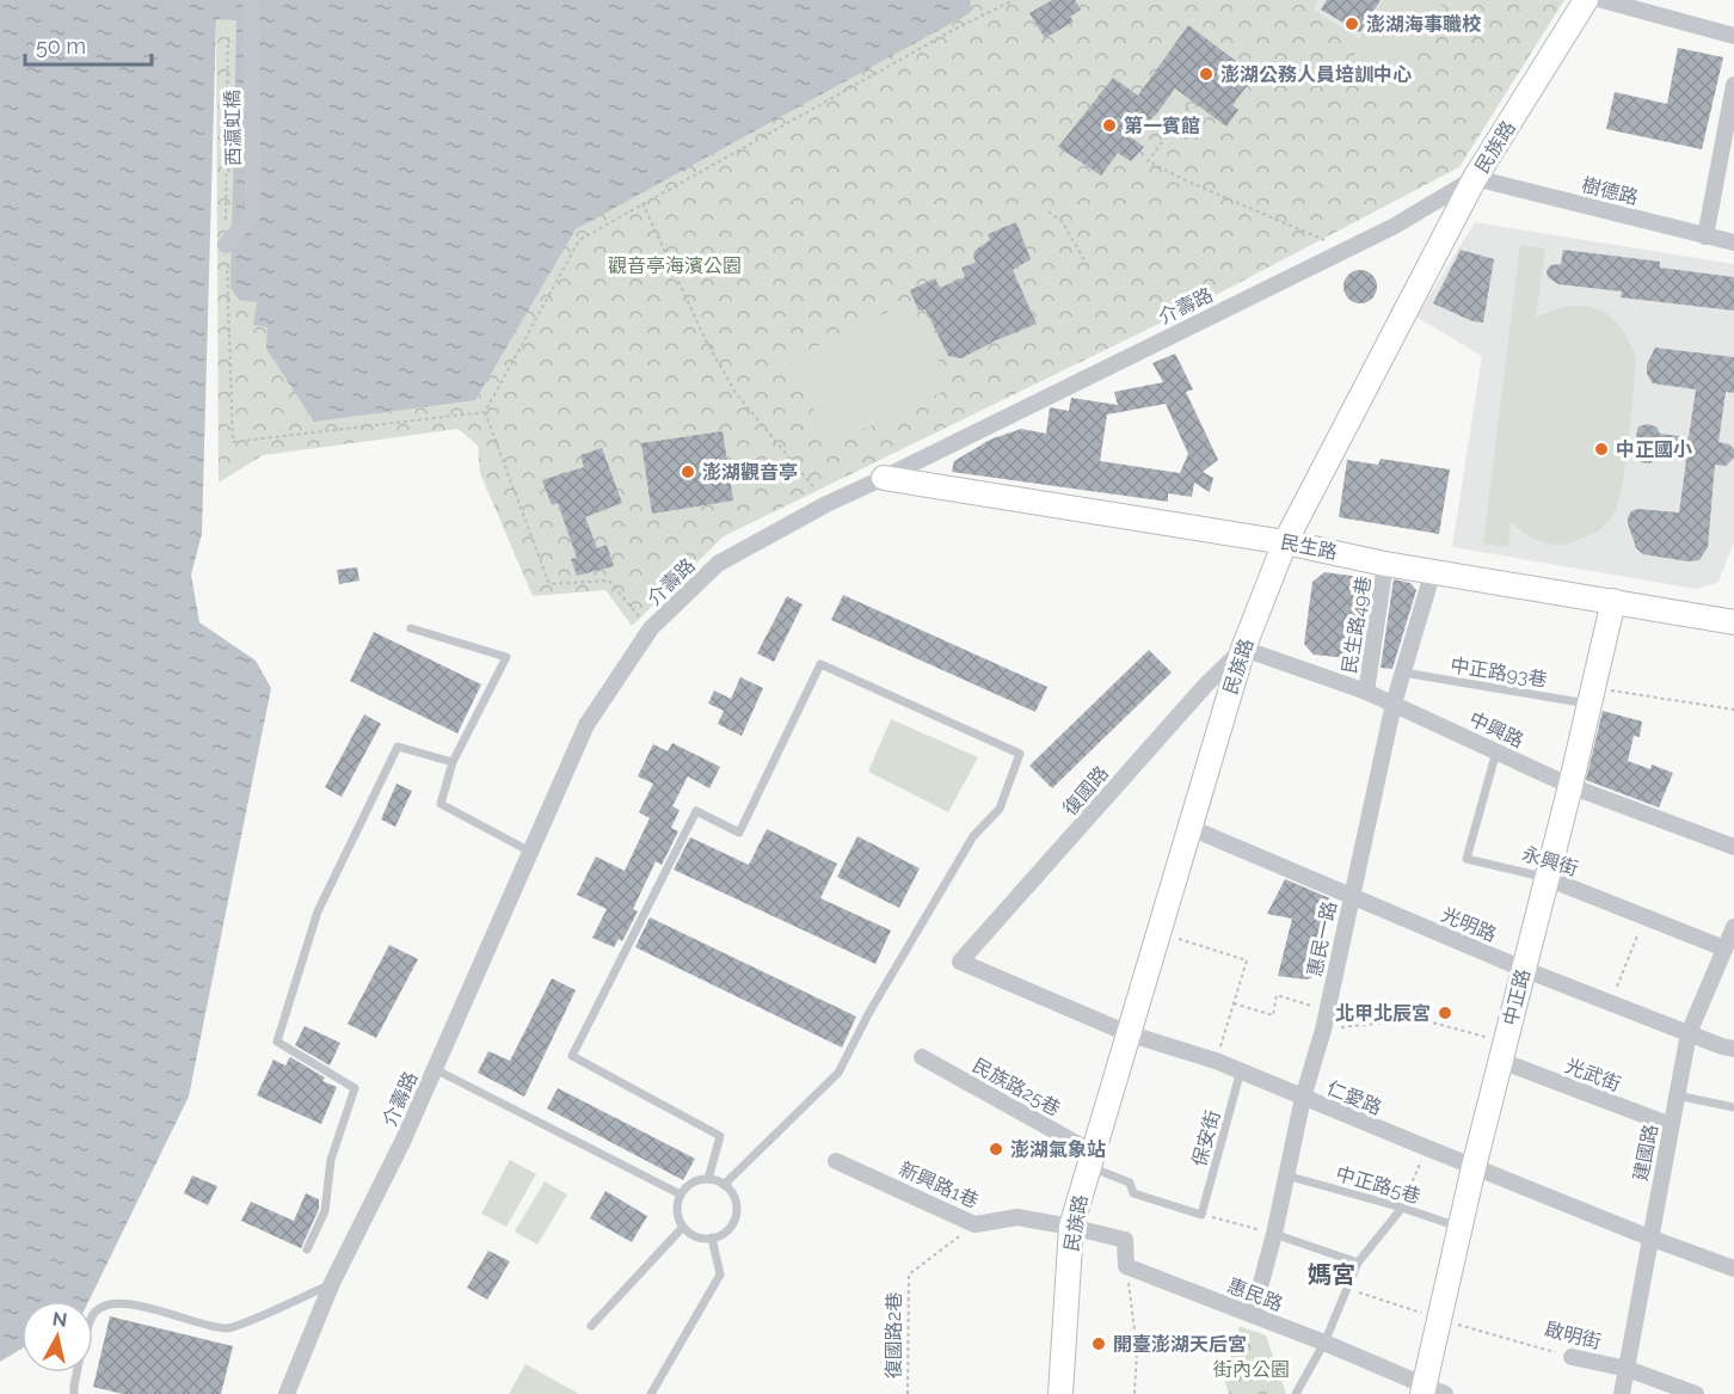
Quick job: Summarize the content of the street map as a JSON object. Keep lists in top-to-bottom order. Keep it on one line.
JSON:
{"streets":{"main road":["民族路","民生路","中正路"],"street":["西瀛虹橋","樹德路","介壽路","民生路49巷","中興路","復國路","永興街","光明路","惠民一路","光武街","民族路25巷","仁愛路","建國路","新興路1巷","惠民路","啟明街"],"lane":["中正路93巷","保安街","中正路5巷"],"path":["復國路2巷"]},"crossings":[["民族路","樹德路"],["民族路","介壽路"],["民族路","民生路"],["民族路","中興路"],["民族路","復國路"],["民族路","光明路"],["民族路","民族路25巷"],["民族路","仁愛路"],["民族路","新興路1巷"],["樹德路","介壽路"],["介壽路","民生路"],["民生路","民生路49巷"],["民生路","惠民一路"],["民生路","中正路"],["民生路49巷","中興路"],["中正路93巷","惠民一路"],["中正路93巷","中正路"],["中興路","復國路"],["中興路","永興街"],["中興路","惠民一路"],["中興路","中正路"],["復國路","仁愛路"],["永興街","中正路"],["永興街","建國路"],["光明路","惠民一路"],["光明路","中正路"],["光明路","建國路"],["惠民一路","仁愛路"],["惠民一路","中正路5巷"],["惠民一路","惠民路"],["中正路","光武街"],["中正路","仁愛路"],["中正路","中正路5巷"],["中正路","惠民路"],["中正路","啟明街"],["光武街","建國路"],["仁愛路","保安街"],["仁愛路","建國路"],["建國路","啟明街"],["新興路1巷","復國路2巷"]],"districts":["媽宮"],"parks":["觀音亭海濱公園","街內公園"],"places":["澎湖海事職校","澎湖公務人員培訓中心","第一賓館","中正國小","澎湖觀音亭","北甲北辰宮","澎湖氣象站","開臺澎湖天后宮"],"scale_bar":"50 m","north":"top"}
